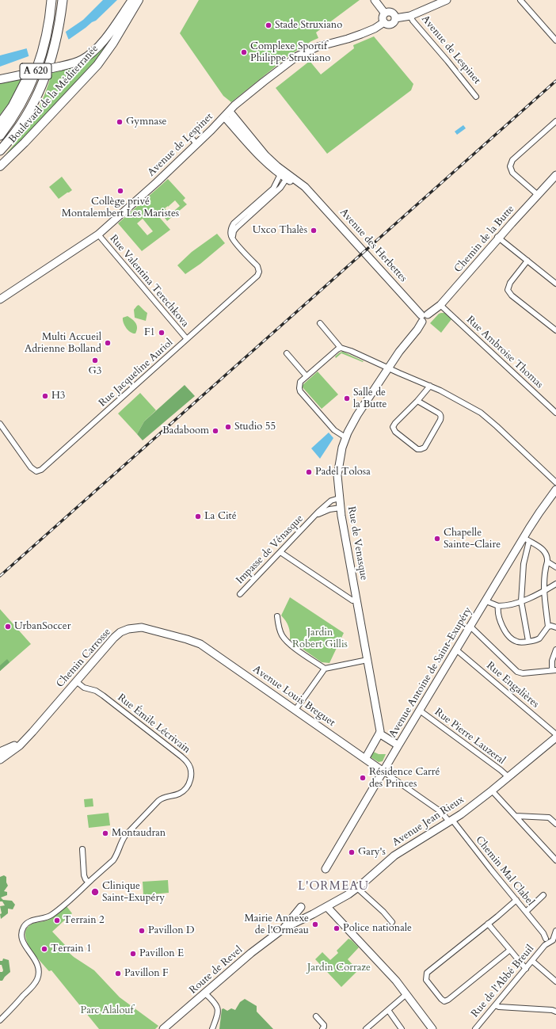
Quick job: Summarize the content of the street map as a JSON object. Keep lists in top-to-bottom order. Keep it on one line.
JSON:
{"streets":{"highway":["A 620"],"main road":["Boulevard de la Méditerranée"],"street":["Avenue de Lespinet","Chemin de la Butte","Avenue des Herbettes","Rue Valentina Terechkova","Rue Ambroise Thomas","Rue Jacqueline Auriol","Rue de Venasque","Impasse de Vénasque","Chemin Carrosse","Avenue Antoine de Saint-Exupéry","Rue Engalières","Avenue Louis Breguet","Rue Émile Lécrivain","Rue Pierre Lauzeral","Avenue Jean Rieux","Chemin Mal Clabel","Route de Revel","Rue de l'Abbé Breuil"]},"crossings":[["Avenue de Lespinet","Avenue des Herbettes"],["Avenue de Lespinet","Rue Valentina Terechkova"],["Chemin de la Butte","Avenue des Herbettes"],["Chemin de la Butte","Rue Ambroise Thomas"],["Chemin de la Butte","Rue de Venasque"],["Avenue des Herbettes","Rue Jacqueline Auriol"],["Rue Valentina Terechkova","Rue Jacqueline Auriol"],["Rue de Venasque","Impasse de Vénasque"],["Chemin Carrosse","Avenue Louis Breguet"],["Chemin Carrosse","Rue Émile Lécrivain"],["Avenue Antoine de Saint-Exupéry","Rue Engalières"],["Avenue Antoine de Saint-Exupéry","Avenue Louis Breguet"],["Avenue Antoine de Saint-Exupéry","Rue Pierre Lauzeral"],["Avenue Antoine de Saint-Exupéry","Chemin Mal Clabel"],["Avenue Louis Breguet","Chemin Mal Clabel"],["Rue Pierre Lauzeral","Avenue Jean Rieux"],["Avenue Jean Rieux","Chemin Mal Clabel"],["Avenue Jean Rieux","Route de Revel"],["Chemin Mal Clabel","Rue de l'Abbé Breuil"]],"districts":["L'ORMEAU"],"parks":["Jardin Robert Gillis","Jardin Corraze","Parc Alalouf"],"places":["Stade Struxiano","Complexe Sportif Philippe Struxiano","Gymnase","Collège privé Montalembert Les Maristes","Uxco Thalès","F1","Multi Accueil Adrienne Bolland","G3","H3","Salle de la Butte","Studio 55","Badaboom","Padel Tolosa","La Cité","Chapelle Sainte-Claire","UrbanSoccer","Résidence Carré des Princes","Montaudran","Gary's","Clinique Saint-Exupéry","Terrain 2","Mairie Annexe de l'Ormeau","Police nationale","Pavillon D","Terrain 1","Pavillon E","Pavillon F"]}
